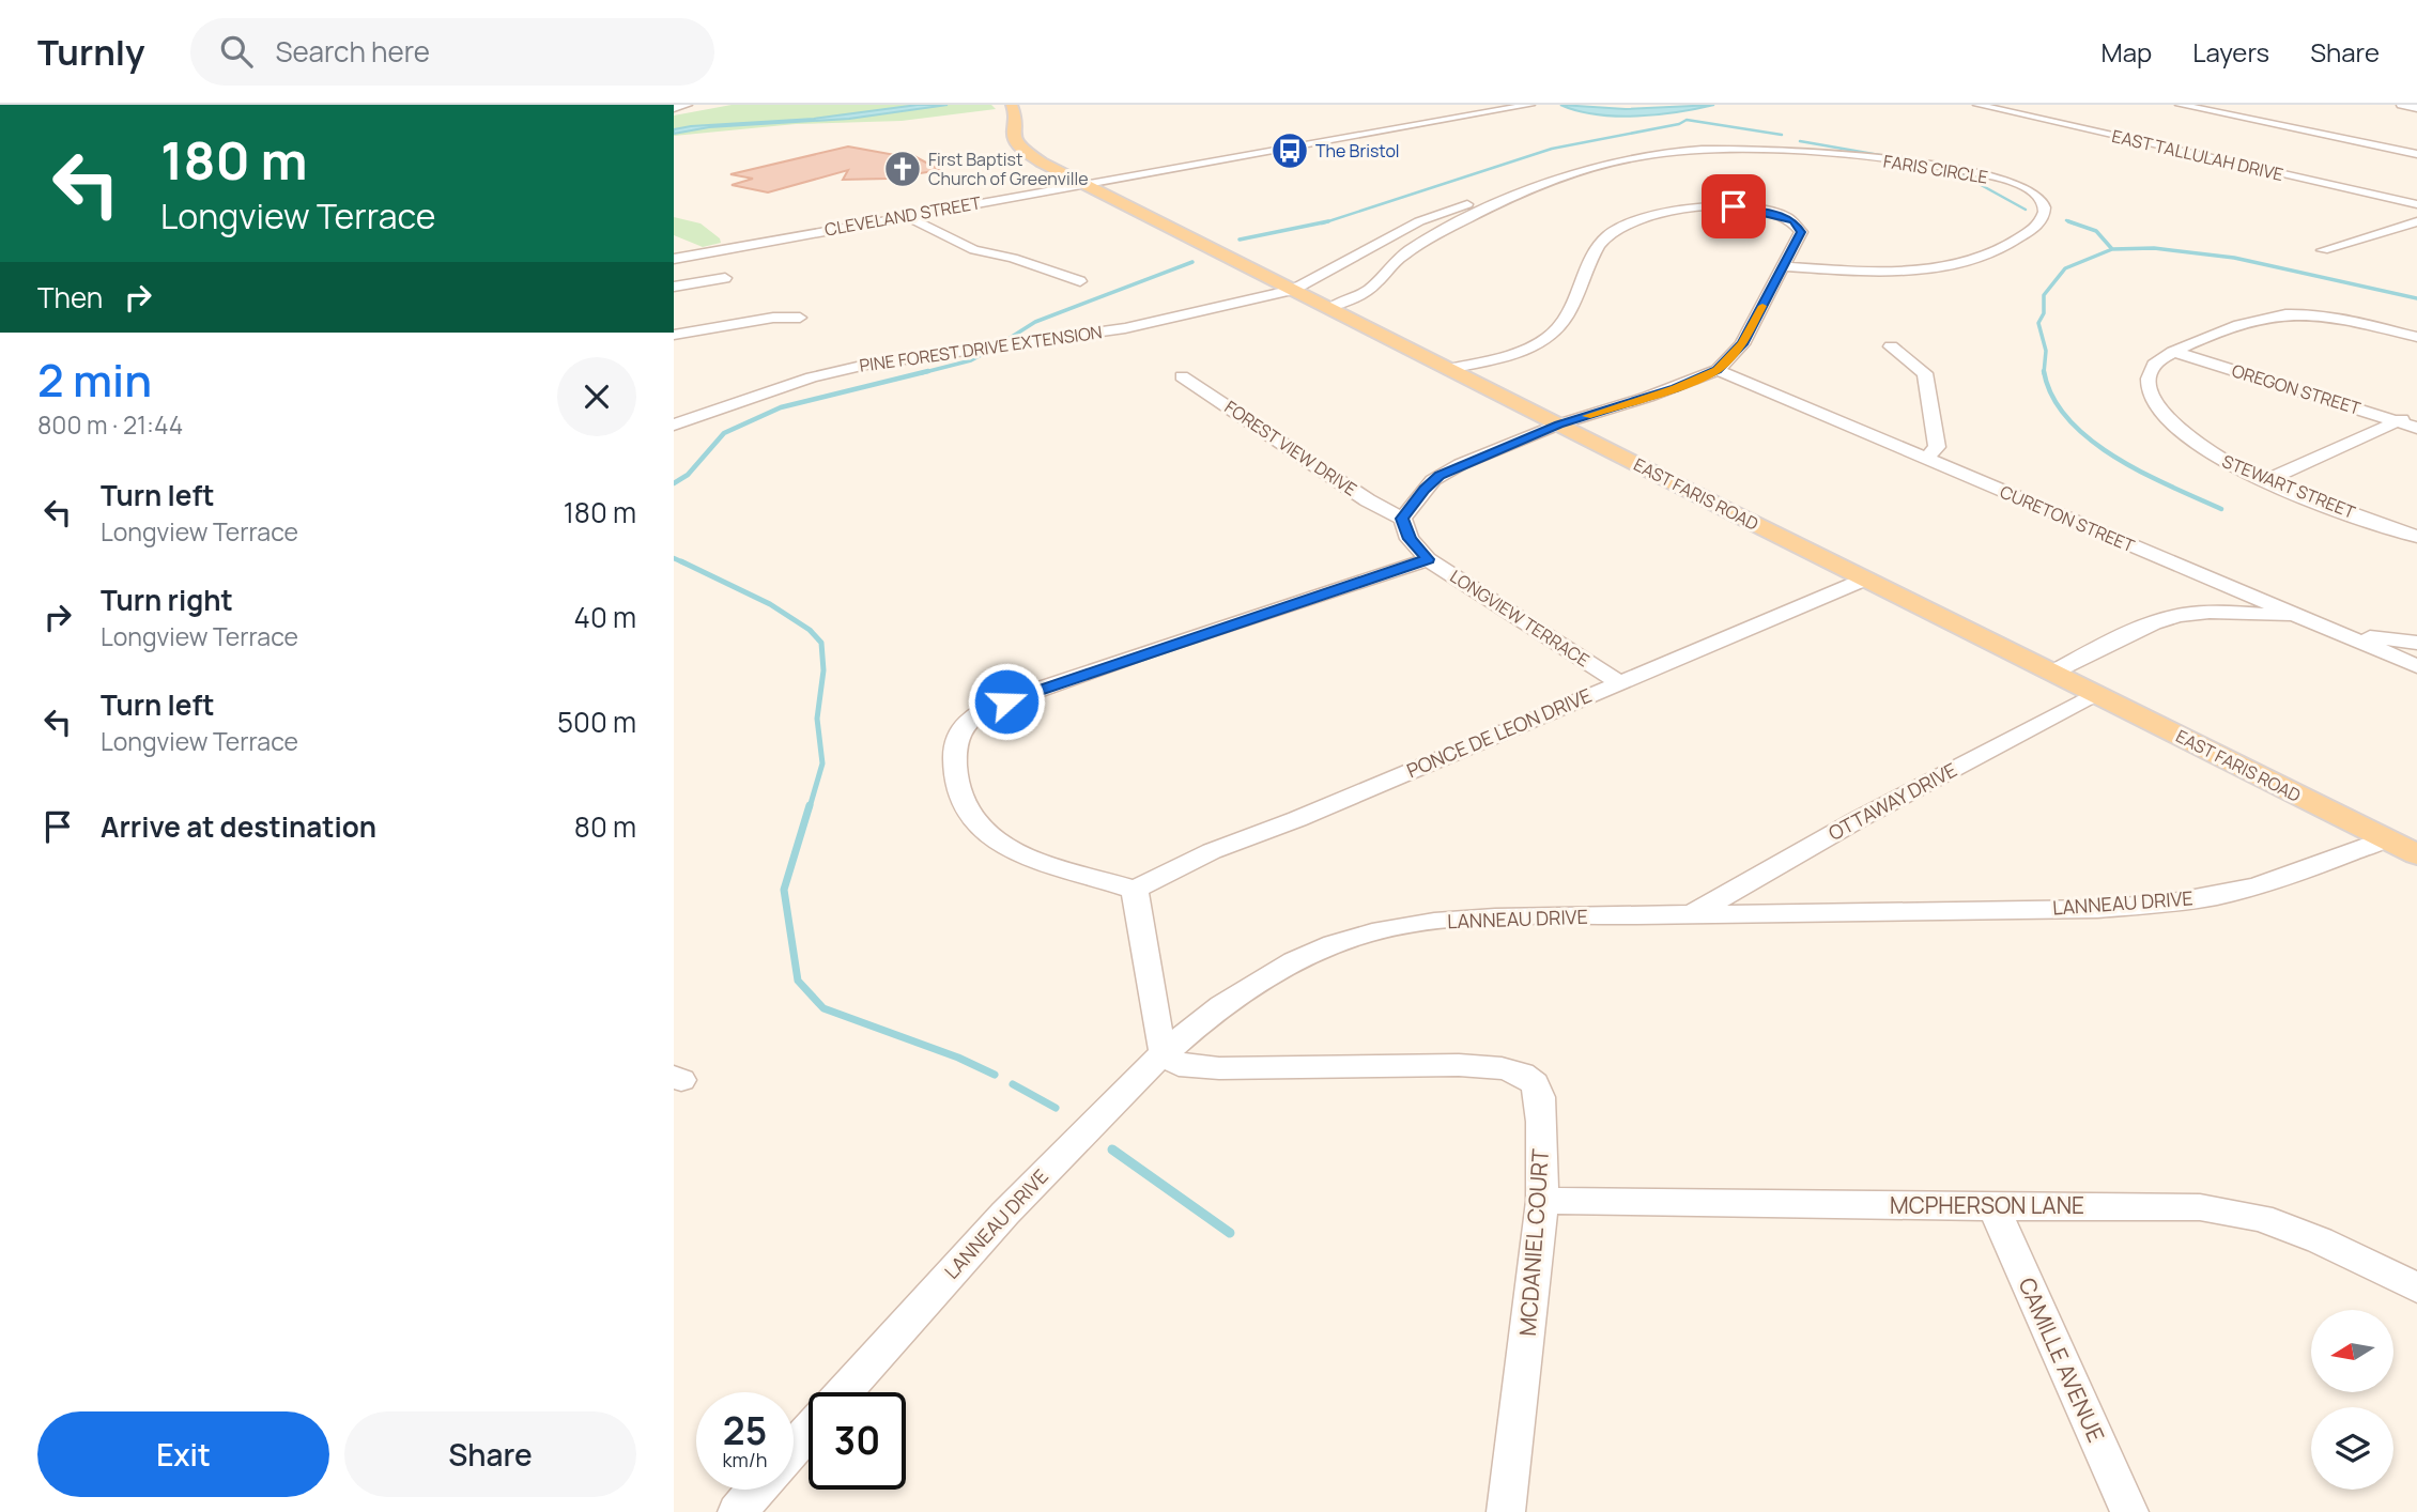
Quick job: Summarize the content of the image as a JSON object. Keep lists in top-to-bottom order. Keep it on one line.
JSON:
{"streets":{"main road":["EAST FARIS ROAD"],"street":["EAST TALLULAH DRIVE","FARIS CIRCLE","CLEVELAND STREET","PINE FOREST DRIVE EXTENSION","OREGON STREET","FOREST VIEW DRIVE","STEWART STREET","CURETON STREET","LONGVIEW TERRACE","PONCE DE LEON DRIVE","OTTAWAY DRIVE","LANNEAU DRIVE","MCPHERSON LANE","MCDANIEL COURT","CAMILLE AVENUE"]},"crossings":[["FARIS CIRCLE","PINE FOREST DRIVE EXTENSION"],["FARIS CIRCLE","EAST FARIS ROAD"],["CLEVELAND STREET","EAST FARIS ROAD"],["PINE FOREST DRIVE EXTENSION","EAST FARIS ROAD"],["OREGON STREET","STEWART STREET"],["FOREST VIEW DRIVE","LONGVIEW TERRACE"],["EAST FARIS ROAD","PONCE DE LEON DRIVE"],["EAST FARIS ROAD","OTTAWAY DRIVE"],["EAST FARIS ROAD","LANNEAU DRIVE"],["LONGVIEW TERRACE","PONCE DE LEON DRIVE"],["OTTAWAY DRIVE","LANNEAU DRIVE"],["LANNEAU DRIVE","MCDANIEL COURT"],["MCPHERSON LANE","MCDANIEL COURT"],["MCPHERSON LANE","CAMILLE AVENUE"]],"places":{"bus stop":["The Bristol"],"church":["First Baptist Church of Greenville"]},"north":"left","page":{"header":"Turnly","search":"Search here","nav":["Map","Layers","Share"],"turn":["180 m","Longview Terrace"],"then":"Then","heading":["2 min","800 m · 21:44"],"list":[{"name":"Turn left","note":"Longview Terrace","value":"180 m"},{"name":"Turn right","note":"Longview Terrace","value":"40 m"},{"name":"Turn left","note":"Longview Terrace","value":"500 m"},{"name":"Arrive at destination","value":"80 m"}],"speed":"25 km/h","limit":"30","buttons":["Exit","Share"]}}
